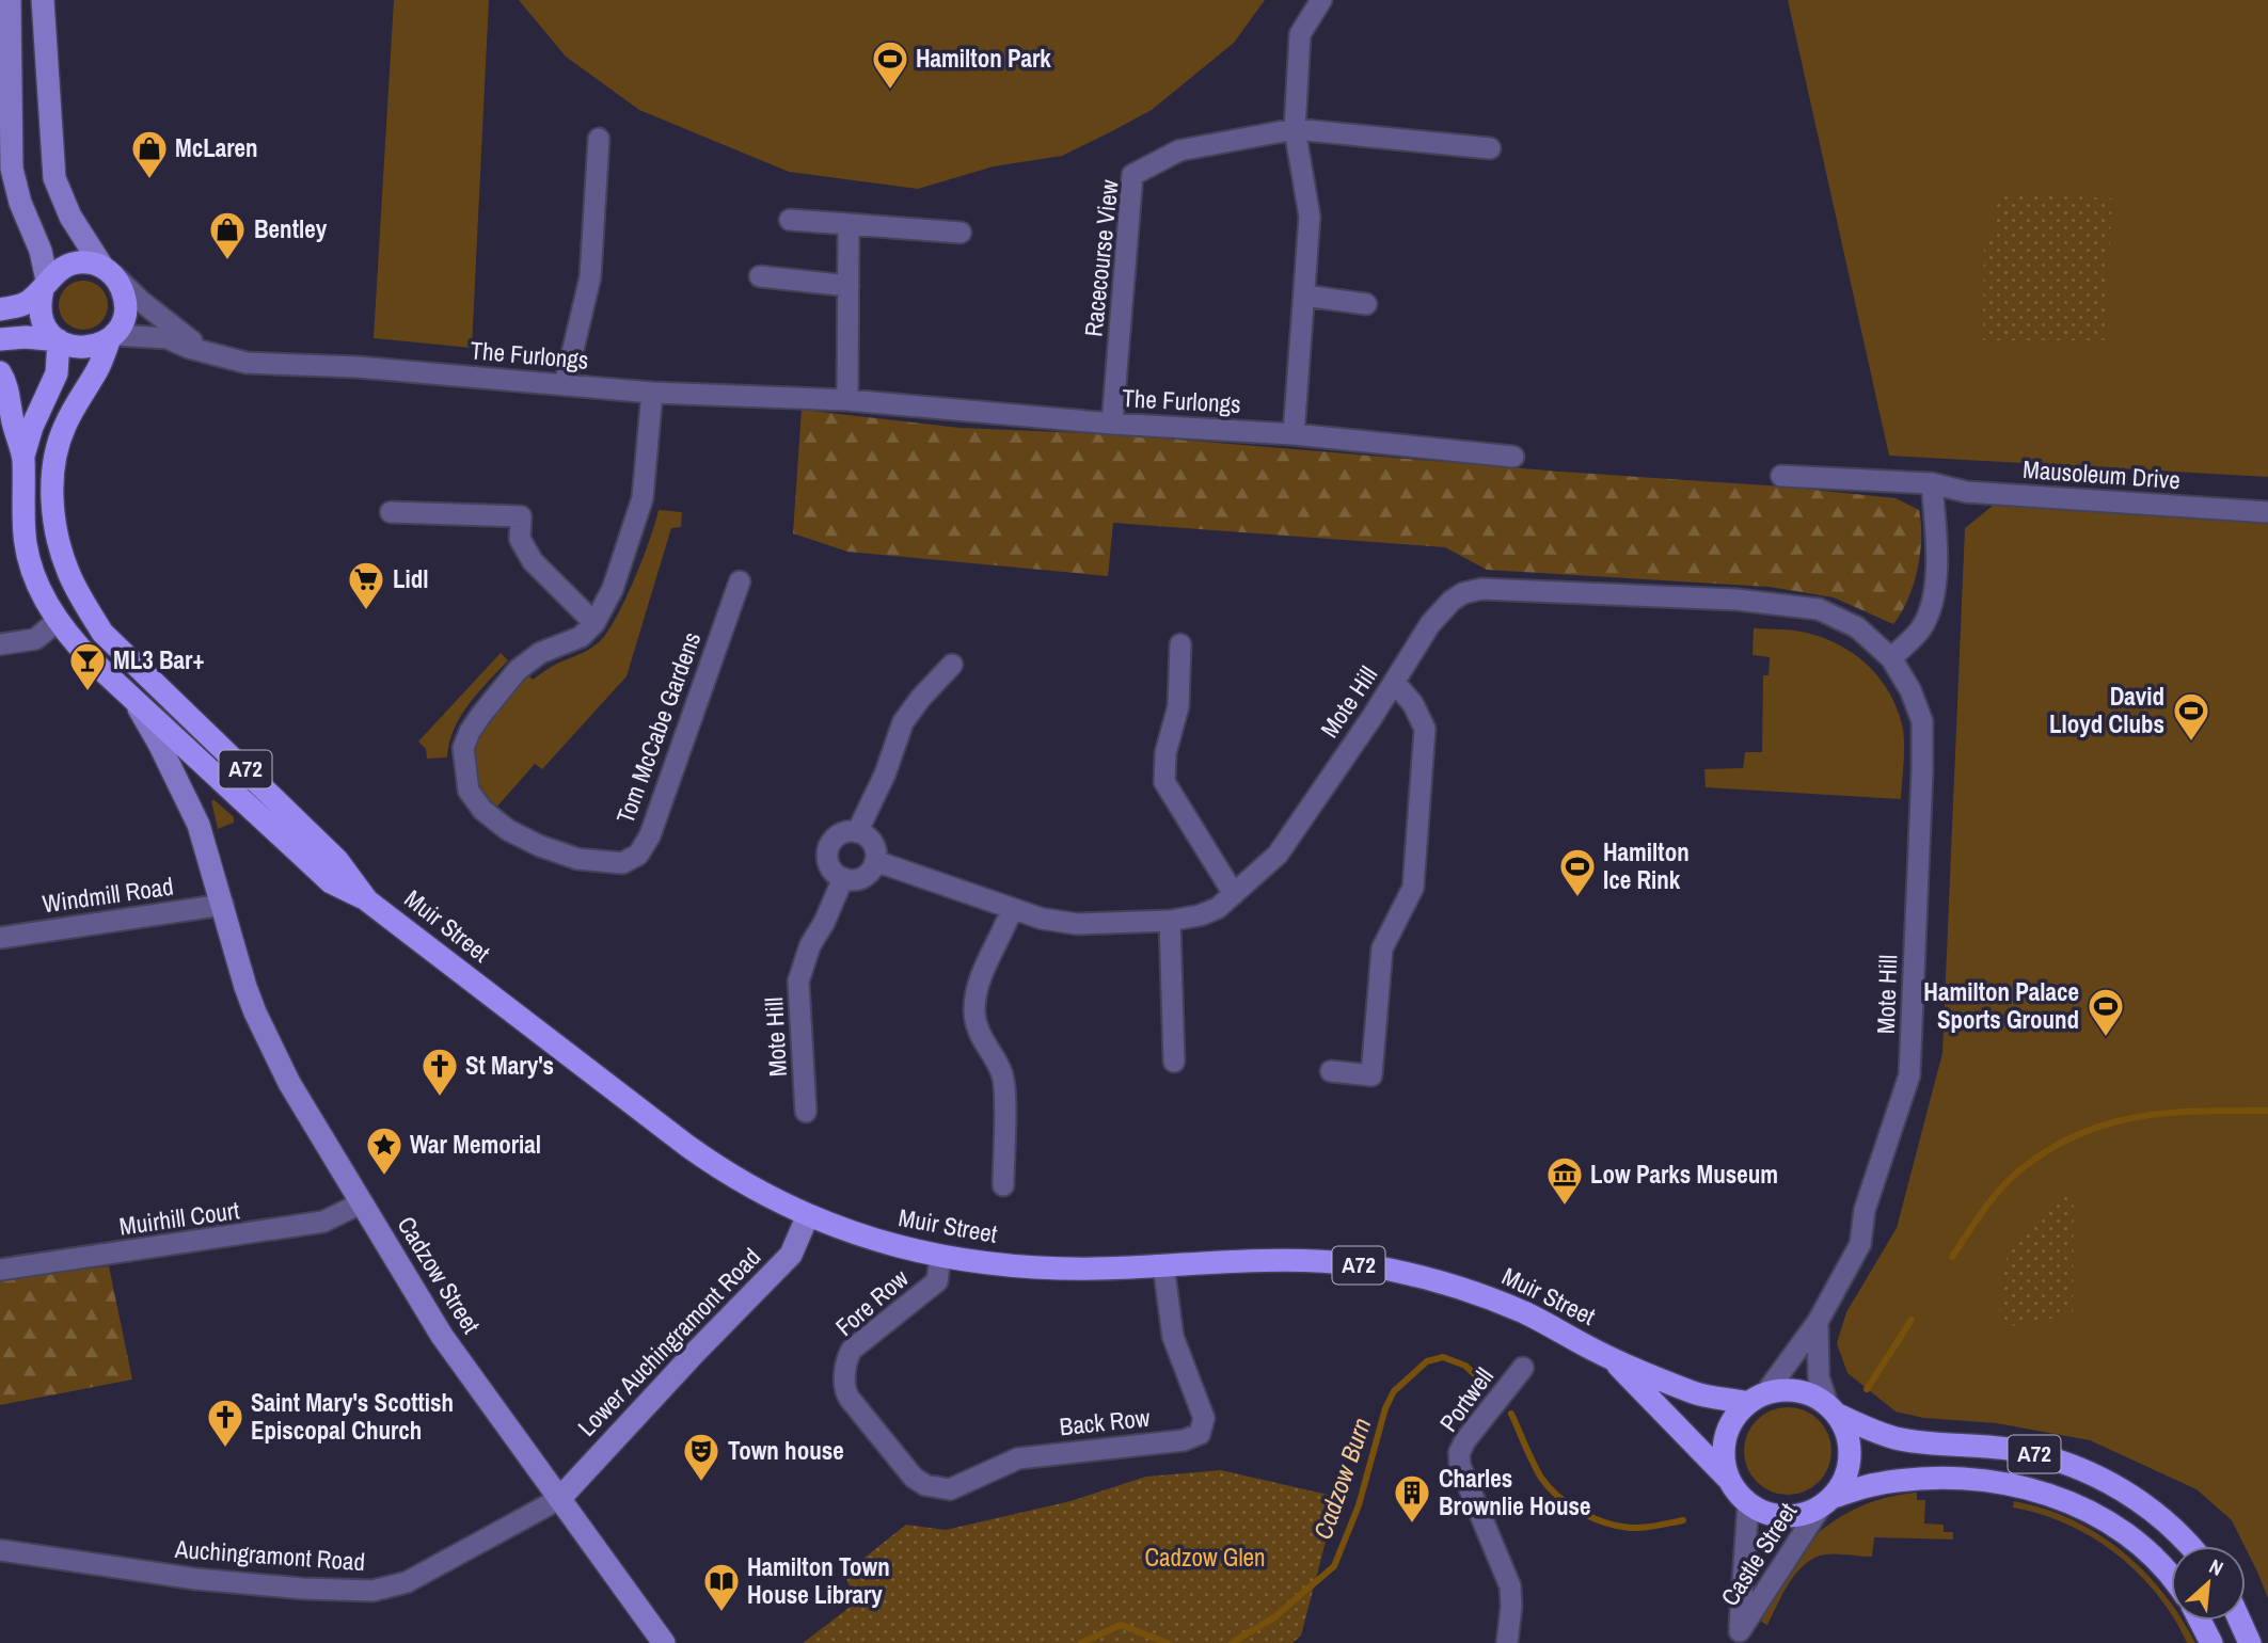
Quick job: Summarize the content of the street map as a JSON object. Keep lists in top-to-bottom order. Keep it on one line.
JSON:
{"streets":{"main road":["A72","Muir Street","Cadzow Street","Lower Auchingramont Road"],"street":["Racecourse View","The Furlongs","Mausoleum Drive","Mote Hill","Tom McCabe Gardens","Windmill Road","Muirhill Court","Fore Row","Portwell","Back Row","Castle Street","Auchingramont Road"]},"crossings":[["Racecourse View","The Furlongs"],["The Furlongs","Tom McCabe Gardens"],["The Furlongs","Muir Street"],["Mote Hill","A72"],["Mote Hill","Muir Street"],["Mote Hill","Castle Street"],["A72","Muir Street"],["A72","Castle Street"],["Windmill Road","Muir Street"],["Windmill Road","Cadzow Street"],["Muir Street","Cadzow Street"],["Muir Street","Fore Row"],["Muir Street","Lower Auchingramont Road"],["Muir Street","Back Row"],["Muir Street","Castle Street"],["Muirhill Court","Cadzow Street"],["Cadzow Street","Lower Auchingramont Road"],["Cadzow Street","Auchingramont Road"],["Fore Row","Back Row"],["Lower Auchingramont Road","Auchingramont Road"]],"water":["Cadzow Burn"],"parks":["Cadzow Glen"],"places":{"sports":["Hamilton Park","David Lloyd Clubs","Hamilton Ice Rink","Hamilton Palace Sports Ground"],"shop":["McLaren","Bentley"],"supermarket":["Lidl"],"bar":["ML3 Bar+"],"church":["St Mary's","Saint Mary's Scottish Episcopal Church"],"place":["War Memorial"],"museum":["Low Parks Museum"],"theatre":["Town house"],"building":["Charles Brownlie House"],"library":["Hamilton Town House Library"]},"north":"top right"}
